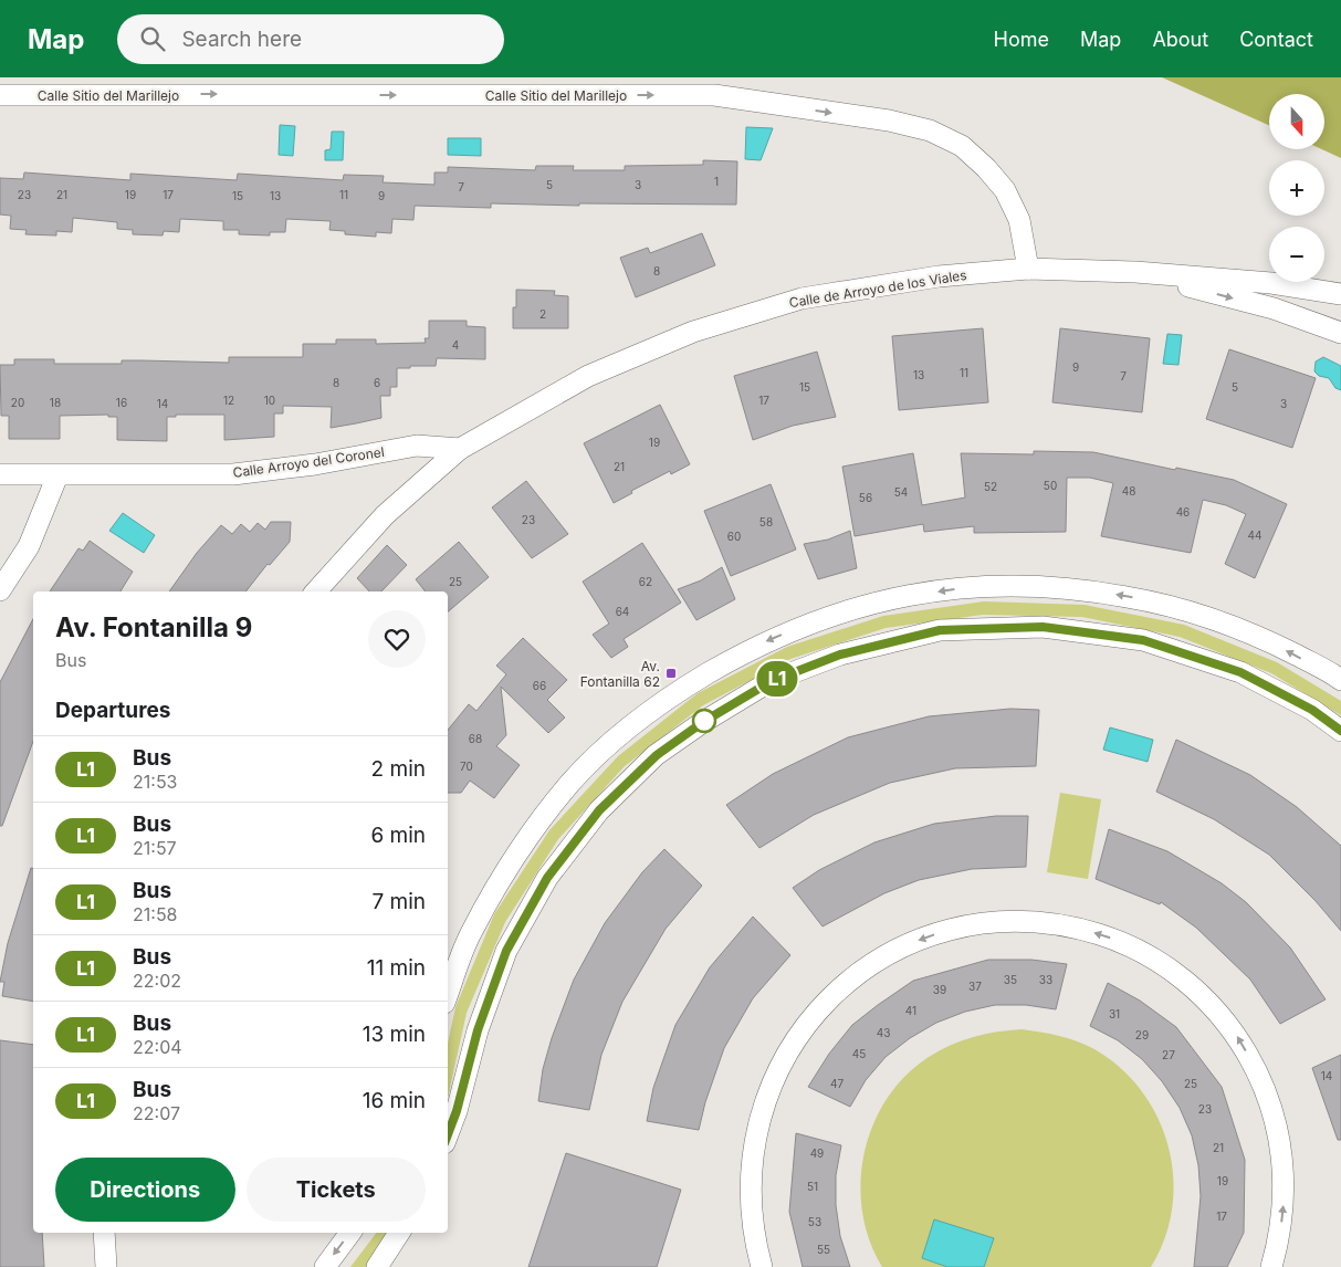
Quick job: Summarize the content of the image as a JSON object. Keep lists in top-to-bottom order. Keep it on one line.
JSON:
{"streets":{"street":["Calle Sitio del Marillejo","Calle de Arroyo de los Viales","Calle Arroyo del Coronel"]},"crossings":[["Calle Sitio del Marillejo","Calle de Arroyo de los Viales"],["Calle de Arroyo de los Viales","Calle Arroyo del Coronel"]],"one_way":["Calle Sitio del Marillejo"],"places":{"transit":["Av. Fontanilla 62"]},"lines":["bus line L1"],"house_numbers":["1","5","3","7","23","21","19","17","11","15","13","9","8","2","4","9","11","13","7","8","6","15","5","12","10","17","20","18","16","14","3","19","21","50","52","48","54","56","46","23","58","44","60","25","62","64","66","68","70","35","33","37","39","41","31","43","29","45","27","14","47","25","23","21","49","19","51","17","53","55"],"north":"bottom","page":{"header":"Map","search":"Search here","nav":["Home","Map","About","Contact"],"on_map":"L1","map_buttons":["+","−"],"heading":[["Av. Fontanilla 9","Bus"],"Departures"],"list":[{"mark":"L1","name":"Bus","note":"21:53","value":"2 min"},{"mark":"L1","name":"Bus","note":"21:57","value":"6 min"},{"mark":"L1","name":"Bus","note":"21:58","value":"7 min"},{"mark":"L1","name":"Bus","note":"22:02","value":"11 min"},{"mark":"L1","name":"Bus","note":"22:04","value":"13 min"},{"mark":"L1","name":"Bus","note":"22:07","value":"16 min"}],"buttons":["Directions","Tickets"]}}
